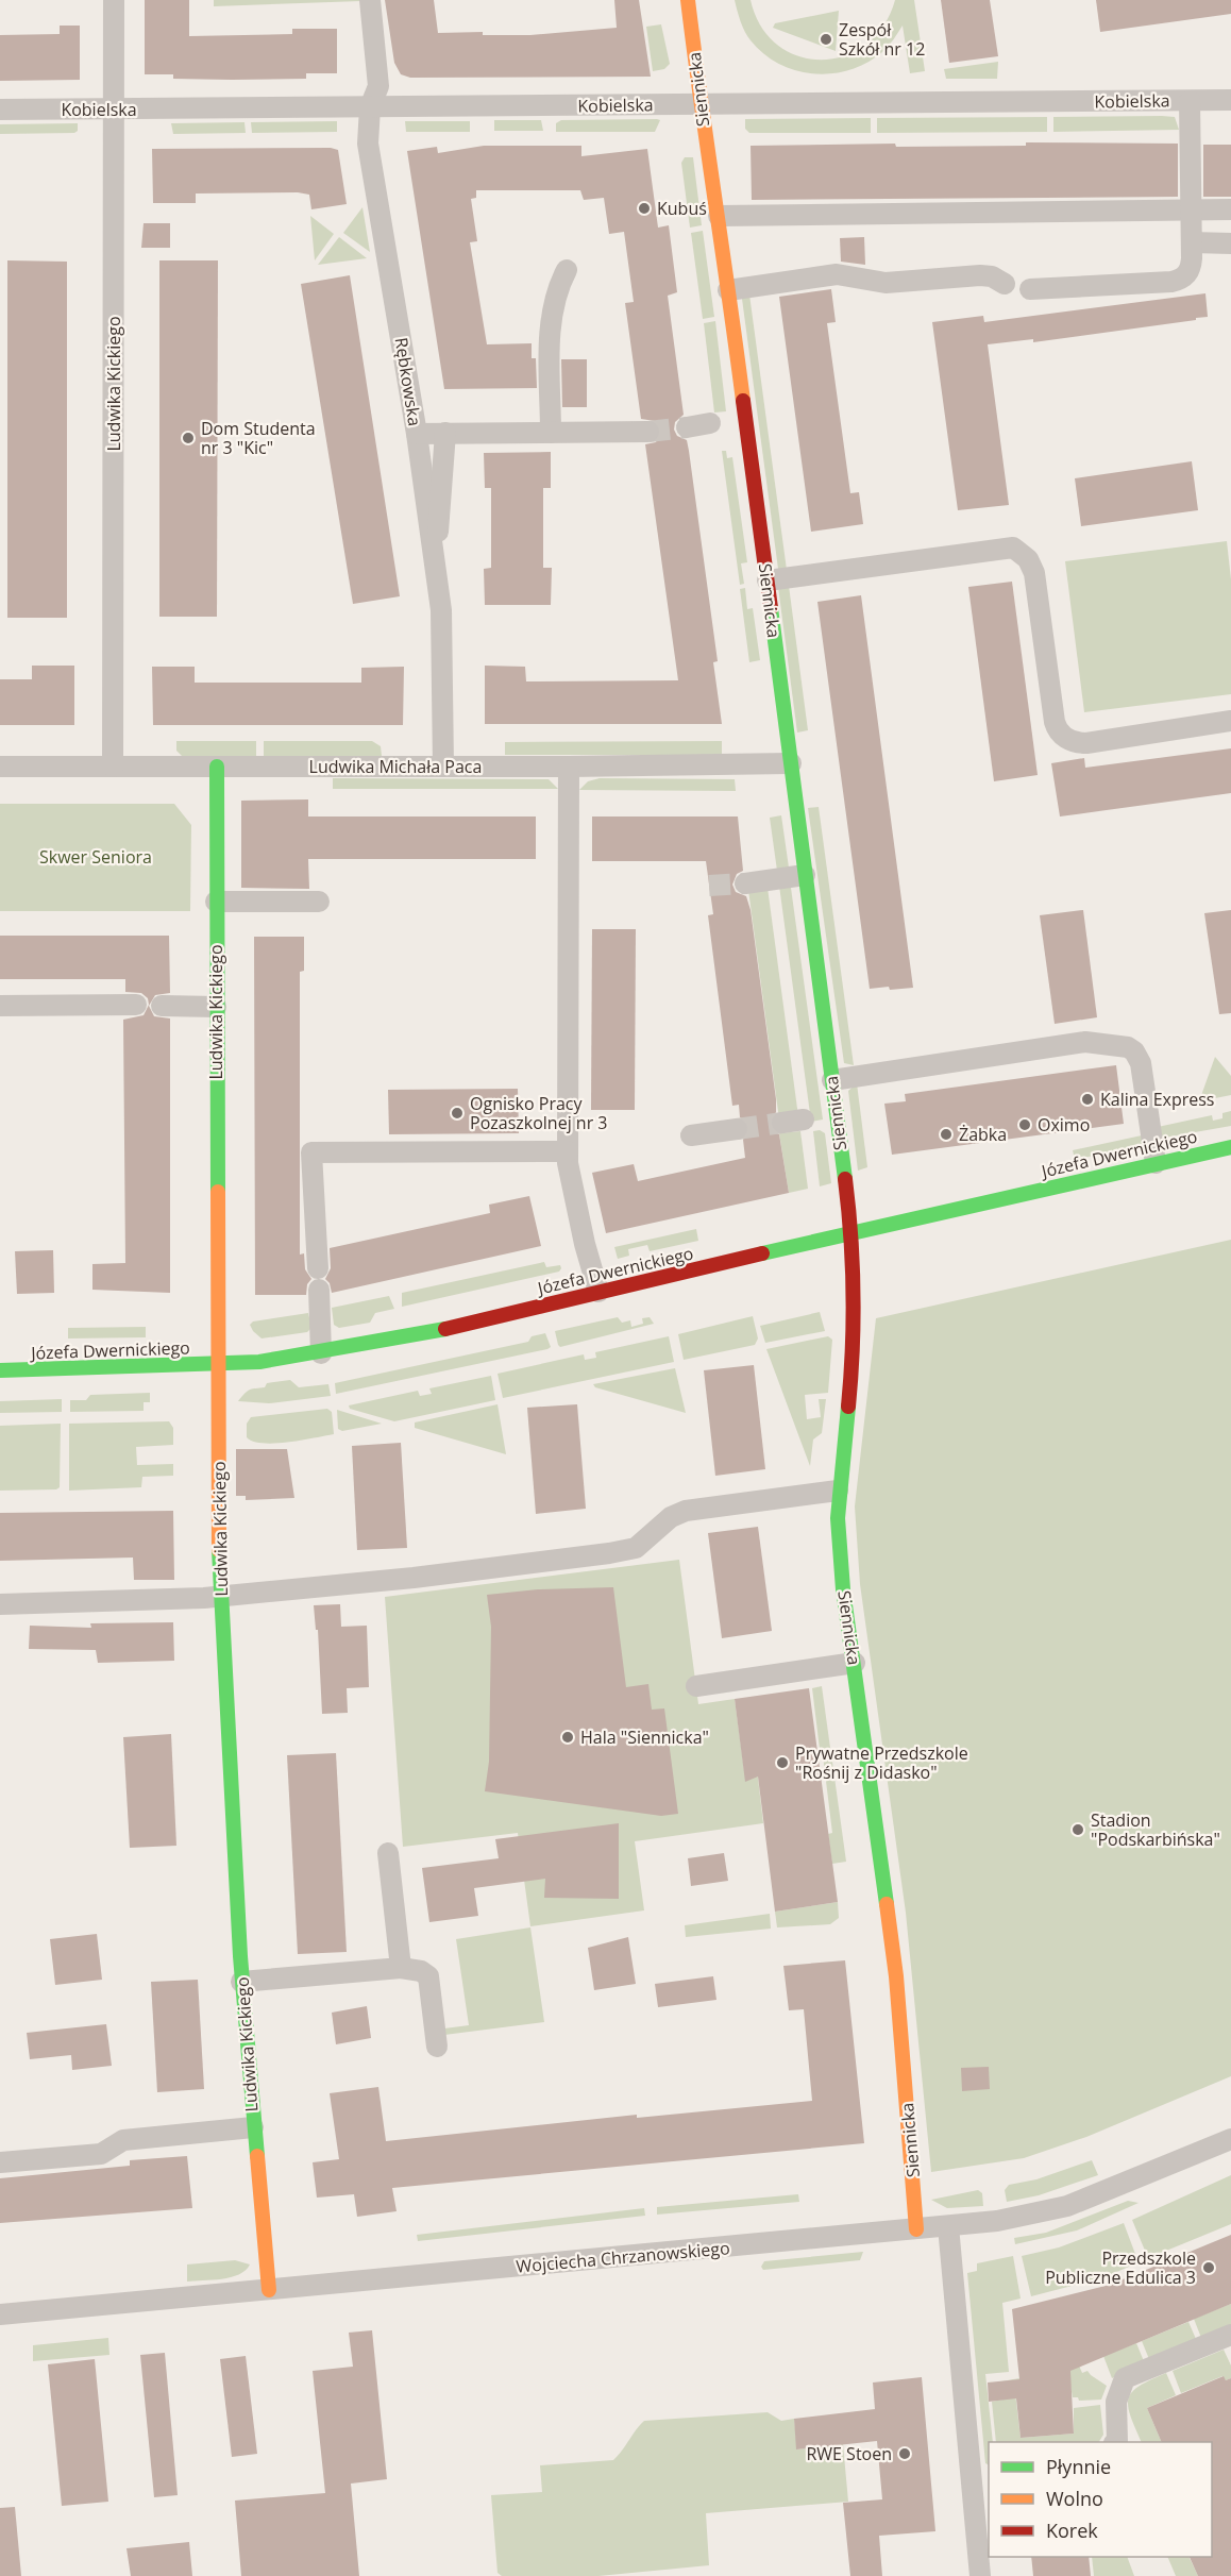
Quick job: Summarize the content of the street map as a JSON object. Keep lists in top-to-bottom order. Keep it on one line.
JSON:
{"streets":{"street":["Siennicka","Kobielska","Rębkowska","Ludwika Kickiego","Ludwika Michała Paca","Józefa Dwernickiego","Wojciecha Chrzanowskiego"]},"crossings":[["Siennicka","Kobielska"],["Siennicka","Ludwika Michała Paca"],["Siennicka","Józefa Dwernickiego"],["Siennicka","Wojciecha Chrzanowskiego"],["Kobielska","Rębkowska"],["Kobielska","Ludwika Kickiego"],["Rębkowska","Ludwika Michała Paca"],["Ludwika Kickiego","Ludwika Michała Paca"],["Ludwika Kickiego","Józefa Dwernickiego"],["Ludwika Kickiego","Wojciecha Chrzanowskiego"]],"parks":["Skwer Seniora"],"places":["Zespół Szkół nr 12","Kubuś","Dom Studenta nr 3 \"Kic\"","Kalina Express","Ognisko Pracy Pozaszkolnej nr 3","Oximo","Żabka","Hala \"Siennicka\"","Prywatne Przedszkole \"Rośnij z Didasko\"","Stadion \"Podskarbińska\"","Przedszkole Publiczne Edulica 3","RWE Stoen"],"legend":["Płynnie","Wolno","Korek"]}
